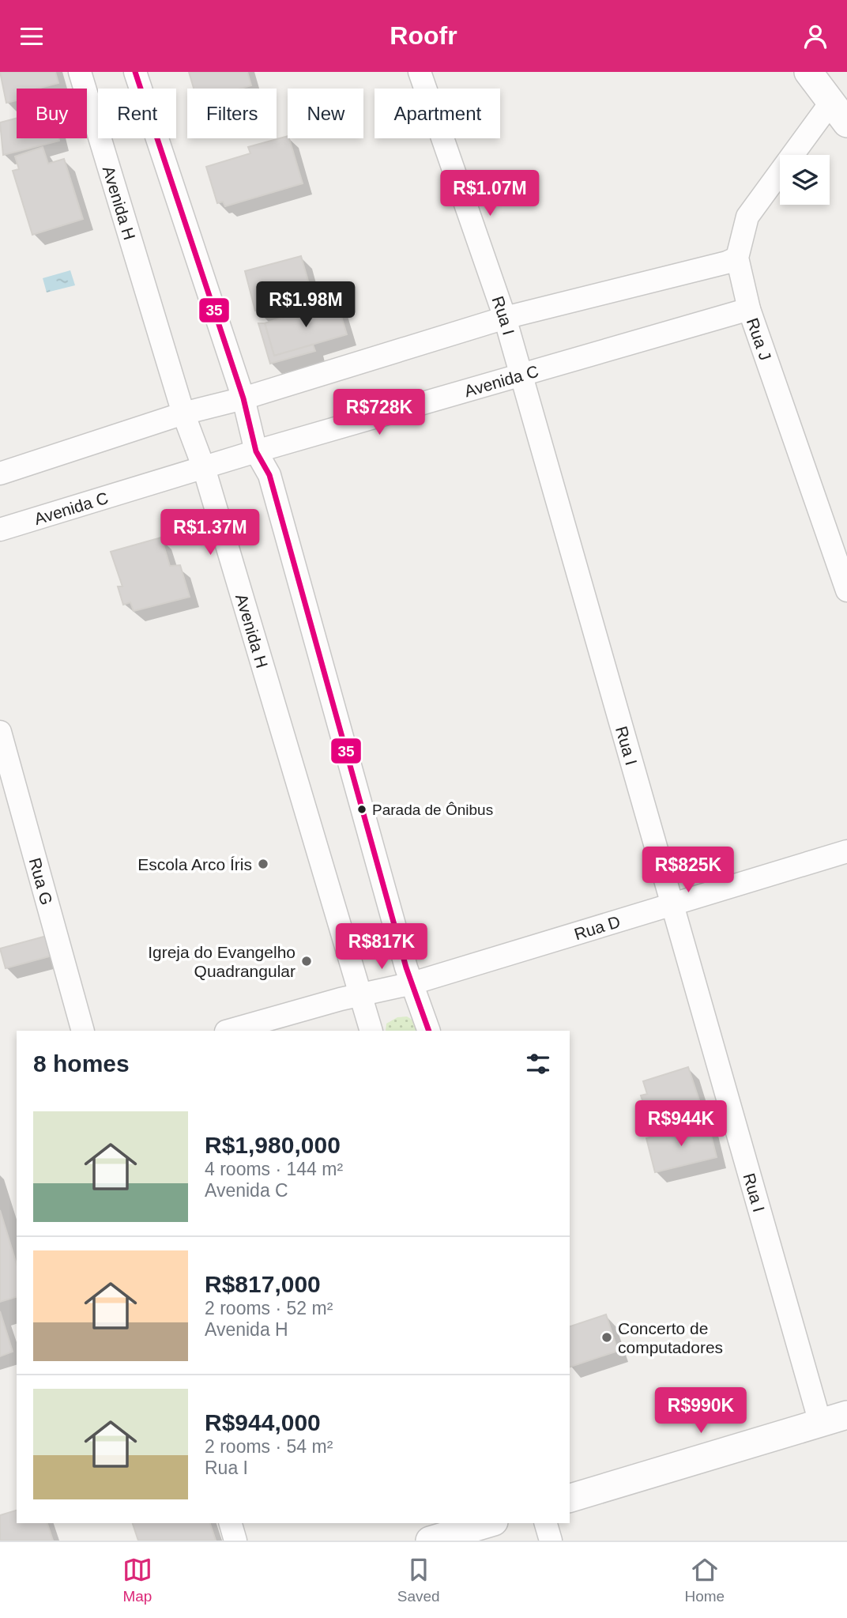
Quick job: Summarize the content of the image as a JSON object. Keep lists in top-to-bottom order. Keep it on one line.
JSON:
{"streets":{"street":["Avenida H","Rua I","Rua J","Avenida C","Rua G","Rua D"]},"crossings":[["Avenida H","Avenida C"],["Avenida H","Rua D"],["Rua I","Avenida C"],["Rua I","Rua D"],["Rua J","Avenida C"]],"places":["Parada de Ônibus","Escola Arco Íris","Igreja do Evangelho Quadrangular","Concerto de computadores"],"lines":["transit line 35"],"page":{"header":"Roofr","chip":["Buy","Rent","Filters","New","Apartment"],"price":["R$1.07M","R$1.98M","R$728K","R$1.37M","R$825K","R$817K","R$944K","R$990K"],"heading":"8 homes","list":[{"name":"R$1,980,000","note":"4 rooms · 144 m² · Avenida C"},{"name":"R$817,000","note":"2 rooms · 52 m² · Avenida H"},{"name":"R$944,000","note":"2 rooms · 54 m² · Rua I"}],"tabs":["Map","Saved","Home"]}}
